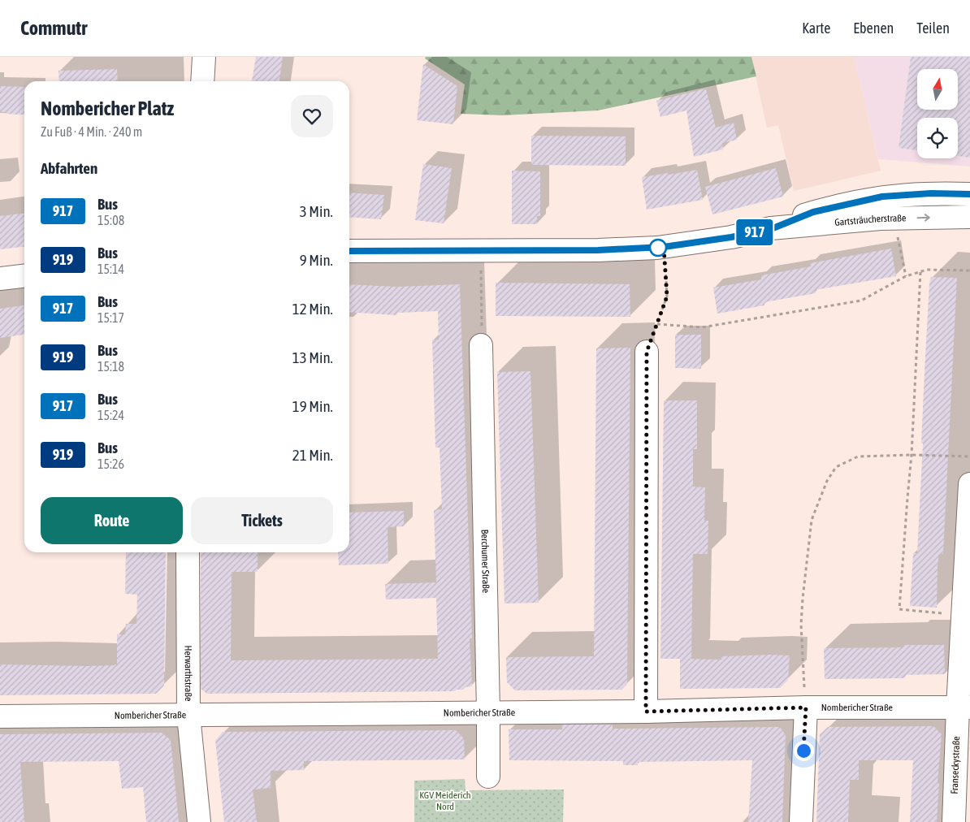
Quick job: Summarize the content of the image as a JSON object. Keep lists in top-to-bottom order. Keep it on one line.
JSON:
{"streets":{"street":["Gartsträucherstraße","Berchumer Straße","Herwarthstraße","Nombericher Straße","Franseckystraße"]},"crossings":[["Berchumer Straße","Nombericher Straße"],["Herwarthstraße","Nombericher Straße"],["Nombericher Straße","Franseckystraße"]],"parks":["KGV Meiderich Nord"],"lines":["bus line 917"],"north":"top","page":{"header":"Commutr","nav":["Karte","Ebenen","Teilen"],"on_map":"917","heading":[["Nombericher Platz","Zu Fuß · 4 Min. · 240 m"],"Abfahrten"],"list":[{"mark":"917","name":"Bus","note":"15:08","value":"3 Min."},{"mark":"919","name":"Bus","note":"15:14","value":"9 Min."},{"mark":"917","name":"Bus","note":"15:17","value":"12 Min."},{"mark":"919","name":"Bus","note":"15:18","value":"13 Min."},{"mark":"917","name":"Bus","note":"15:24","value":"19 Min."},{"mark":"919","name":"Bus","note":"15:26","value":"21 Min."}],"buttons":["Route","Tickets"]}}
